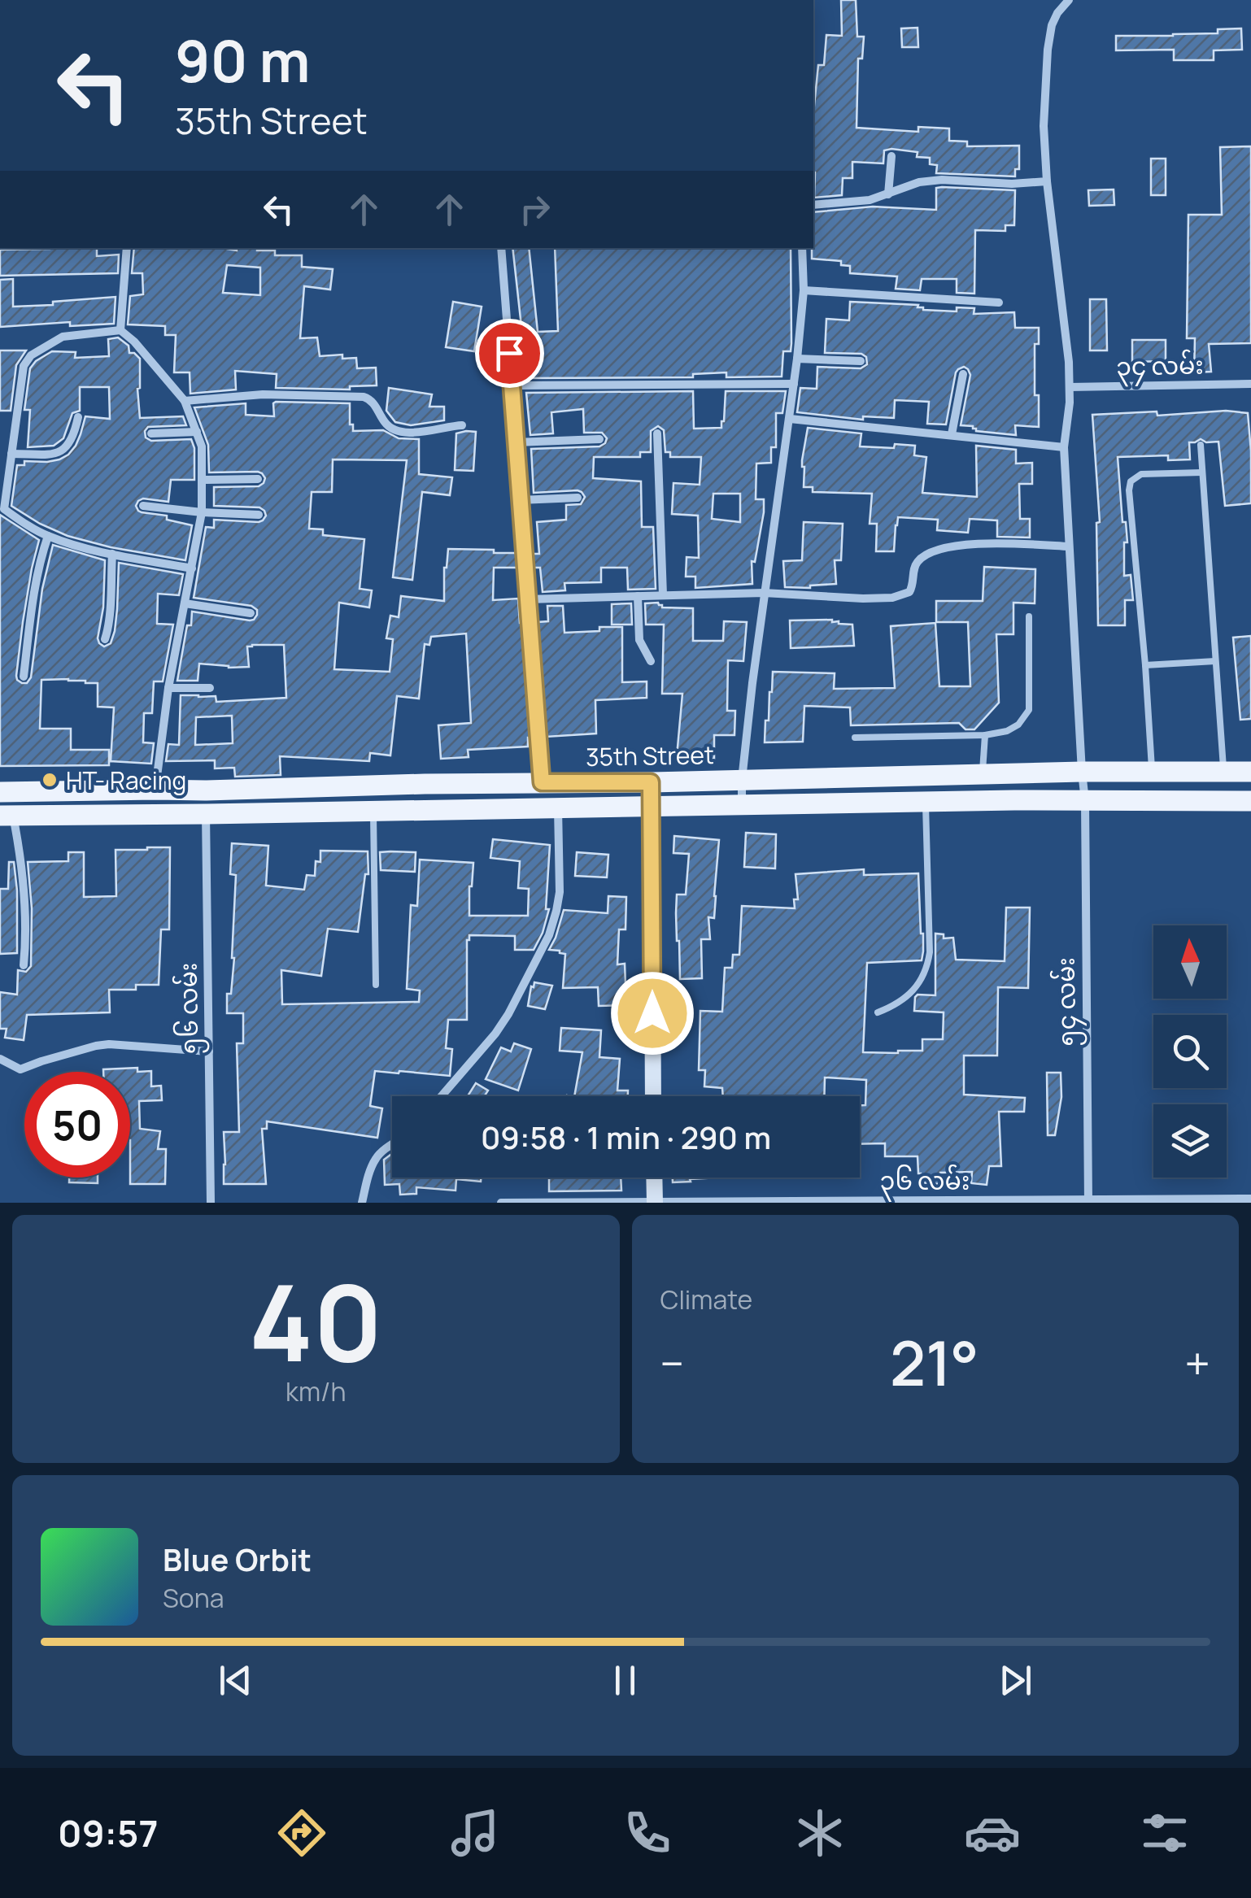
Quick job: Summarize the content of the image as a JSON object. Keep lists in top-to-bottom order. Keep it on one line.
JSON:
{"streets":{"main road":["35th Street"],"street":["၃၄ လမ်း","၅၄ လမ်း","၅၆ လမ်း","၃၆ လမ်း"]},"crossings":[["၃၄ လမ်း","၅၄ လမ်း"],["35th Street","၅၄ လမ်း"],["35th Street","၅၆ လမ်း"],["၅၄ လမ်း","၃၆ လမ်း"]],"places":["HT- Racing"],"north":"top","page":{"turn":["90 m","35th Street"],"limit":"50","trip":"09:58 · 1 min · 290 m","tile":[["40","km/h"],"Climate"],"heat":["−","21°","+"],"song":["Blue Orbit","Sona"],"tabs":"09:57"}}
